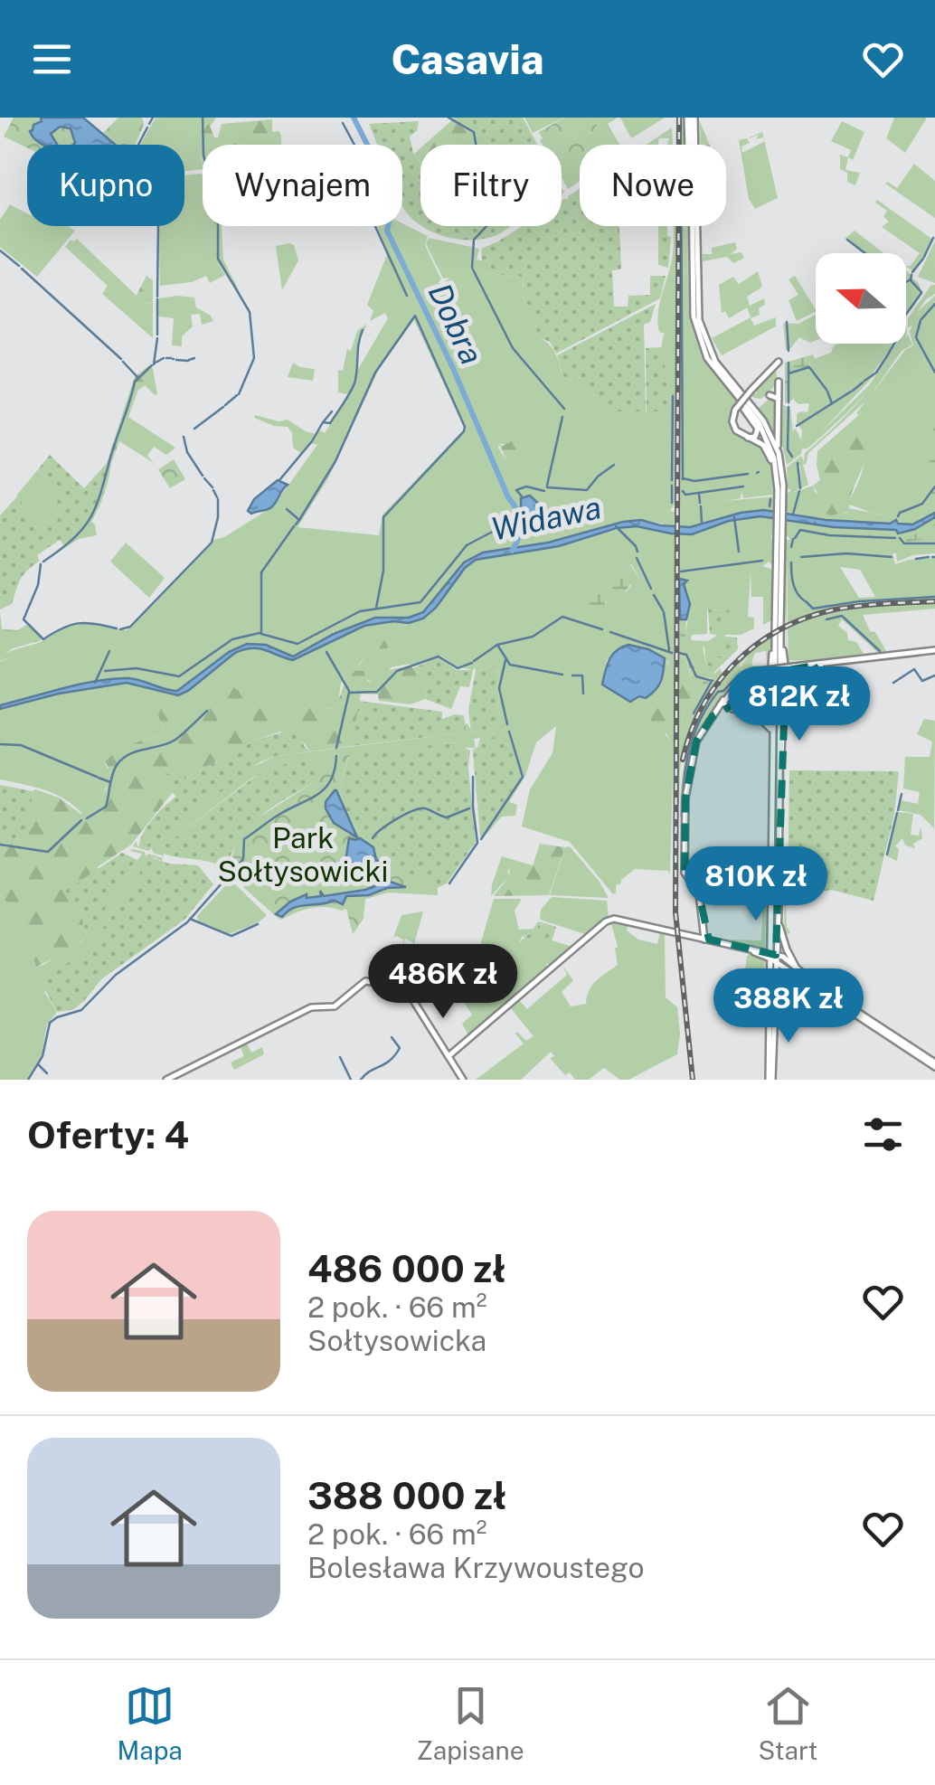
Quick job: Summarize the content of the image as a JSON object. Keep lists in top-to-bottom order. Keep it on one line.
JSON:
{"water":["Dobra","Widawa"],"parks":["Park Sołtysowicki"],"north":"left","page":{"header":"Casavia","chip":["Kupno","Wynajem","Filtry","Nowe"],"price":["812K zł","810K zł","486K zł","388K zł"],"heading":"Oferty: 4","list":[{"name":"486 000 zł","note":"2 pok. · 66 m² · Sołtysowicka"},{"name":"388 000 zł","note":"2 pok. · 66 m² · Bolesława Krzywoustego"}],"tabs":["Mapa","Zapisane","Start"]}}
